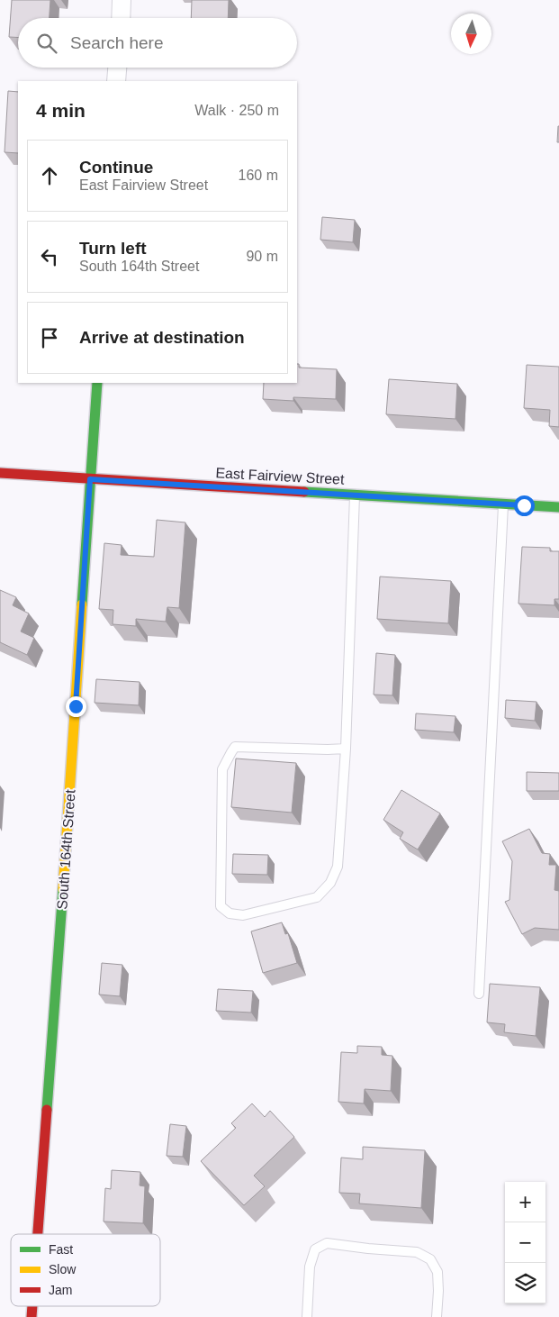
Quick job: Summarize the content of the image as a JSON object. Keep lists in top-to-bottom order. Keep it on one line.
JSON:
{"streets":{"street":["East Fairview Street","South 164th Street"]},"crossings":[["East Fairview Street","South 164th Street"]],"legend":["Fast","Slow","Jam"],"north":"bottom","page":{"search":"Search here","heading":["4 min","Walk · 250 m"],"list":[["Continue","East Fairview Street","160 m"],["Turn left","South 164th Street","90 m"],"Arrive at destination"],"map_buttons":["+","−"]}}
